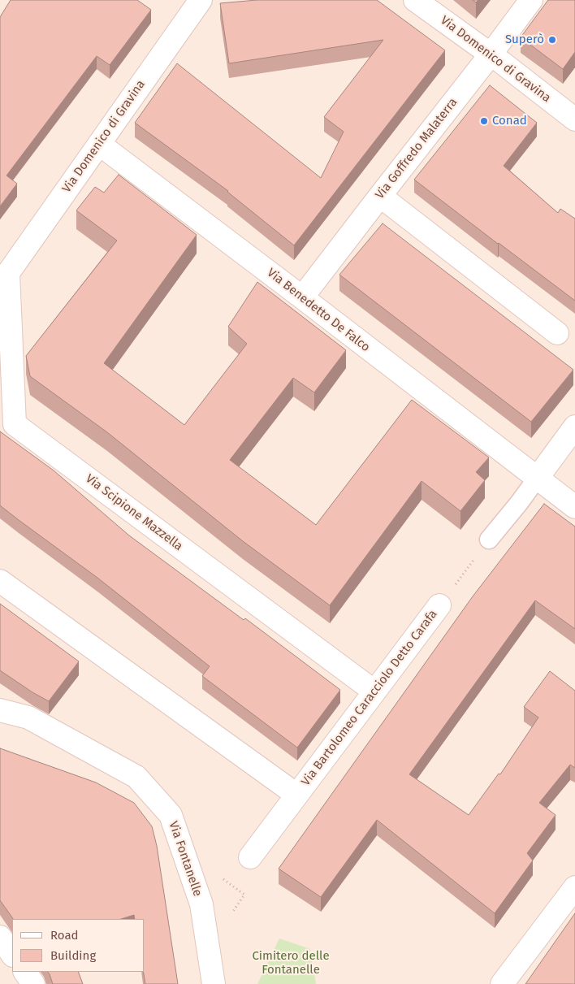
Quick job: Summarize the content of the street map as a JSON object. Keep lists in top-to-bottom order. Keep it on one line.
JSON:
{"streets":{"street":["Via Domenico di Gravina","Via Goffredo Malaterra","Via Benedetto De Falco","Via Scipione Mazzella","Via Bartolomeo Caracciolo Detto Carafa","Via Fontanelle"]},"crossings":[["Via Domenico di Gravina","Via Goffredo Malaterra"],["Via Domenico di Gravina","Via Benedetto De Falco"],["Via Domenico di Gravina","Via Scipione Mazzella"],["Via Goffredo Malaterra","Via Benedetto De Falco"],["Via Scipione Mazzella","Via Bartolomeo Caracciolo Detto Carafa"]],"parks":["Cimitero delle Fontanelle"],"places":["Superò","Conad"],"legend":["Road","Building"]}
